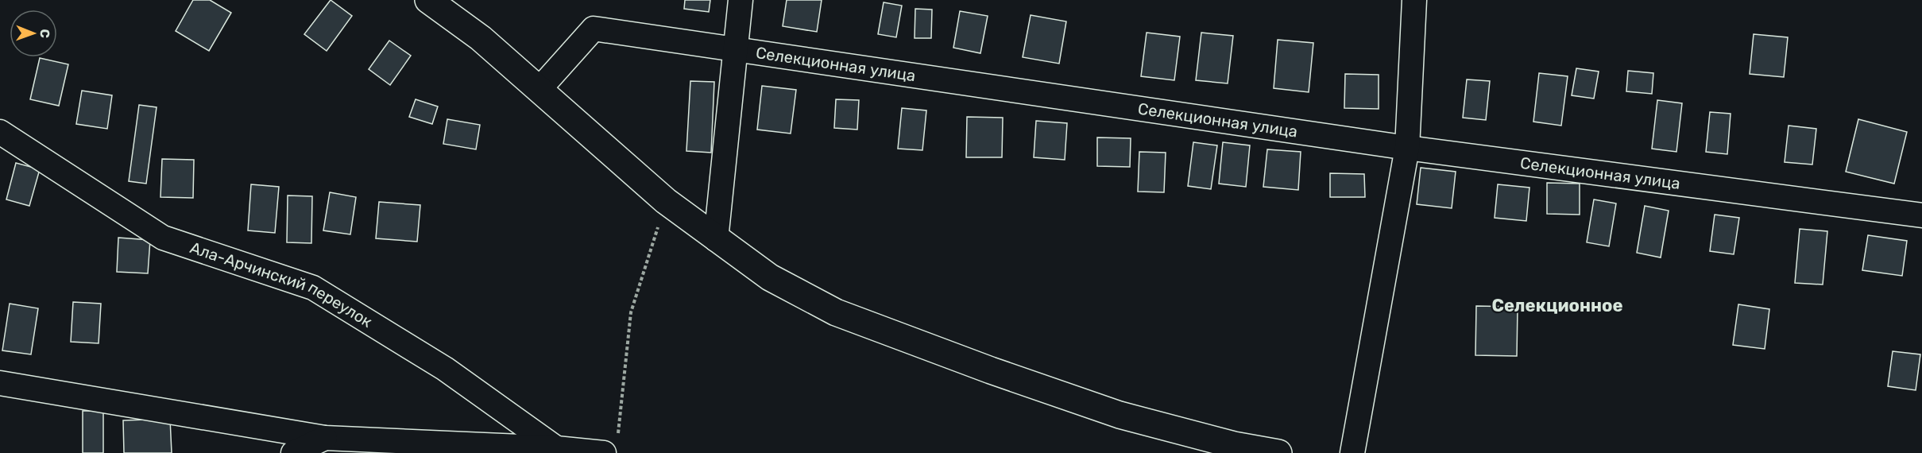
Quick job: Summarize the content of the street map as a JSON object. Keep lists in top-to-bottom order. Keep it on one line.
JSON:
{"streets":{"street":["Селекционная улица","Ала-Арчинский переулок"]},"districts":["Селекционное"],"north":"right"}
